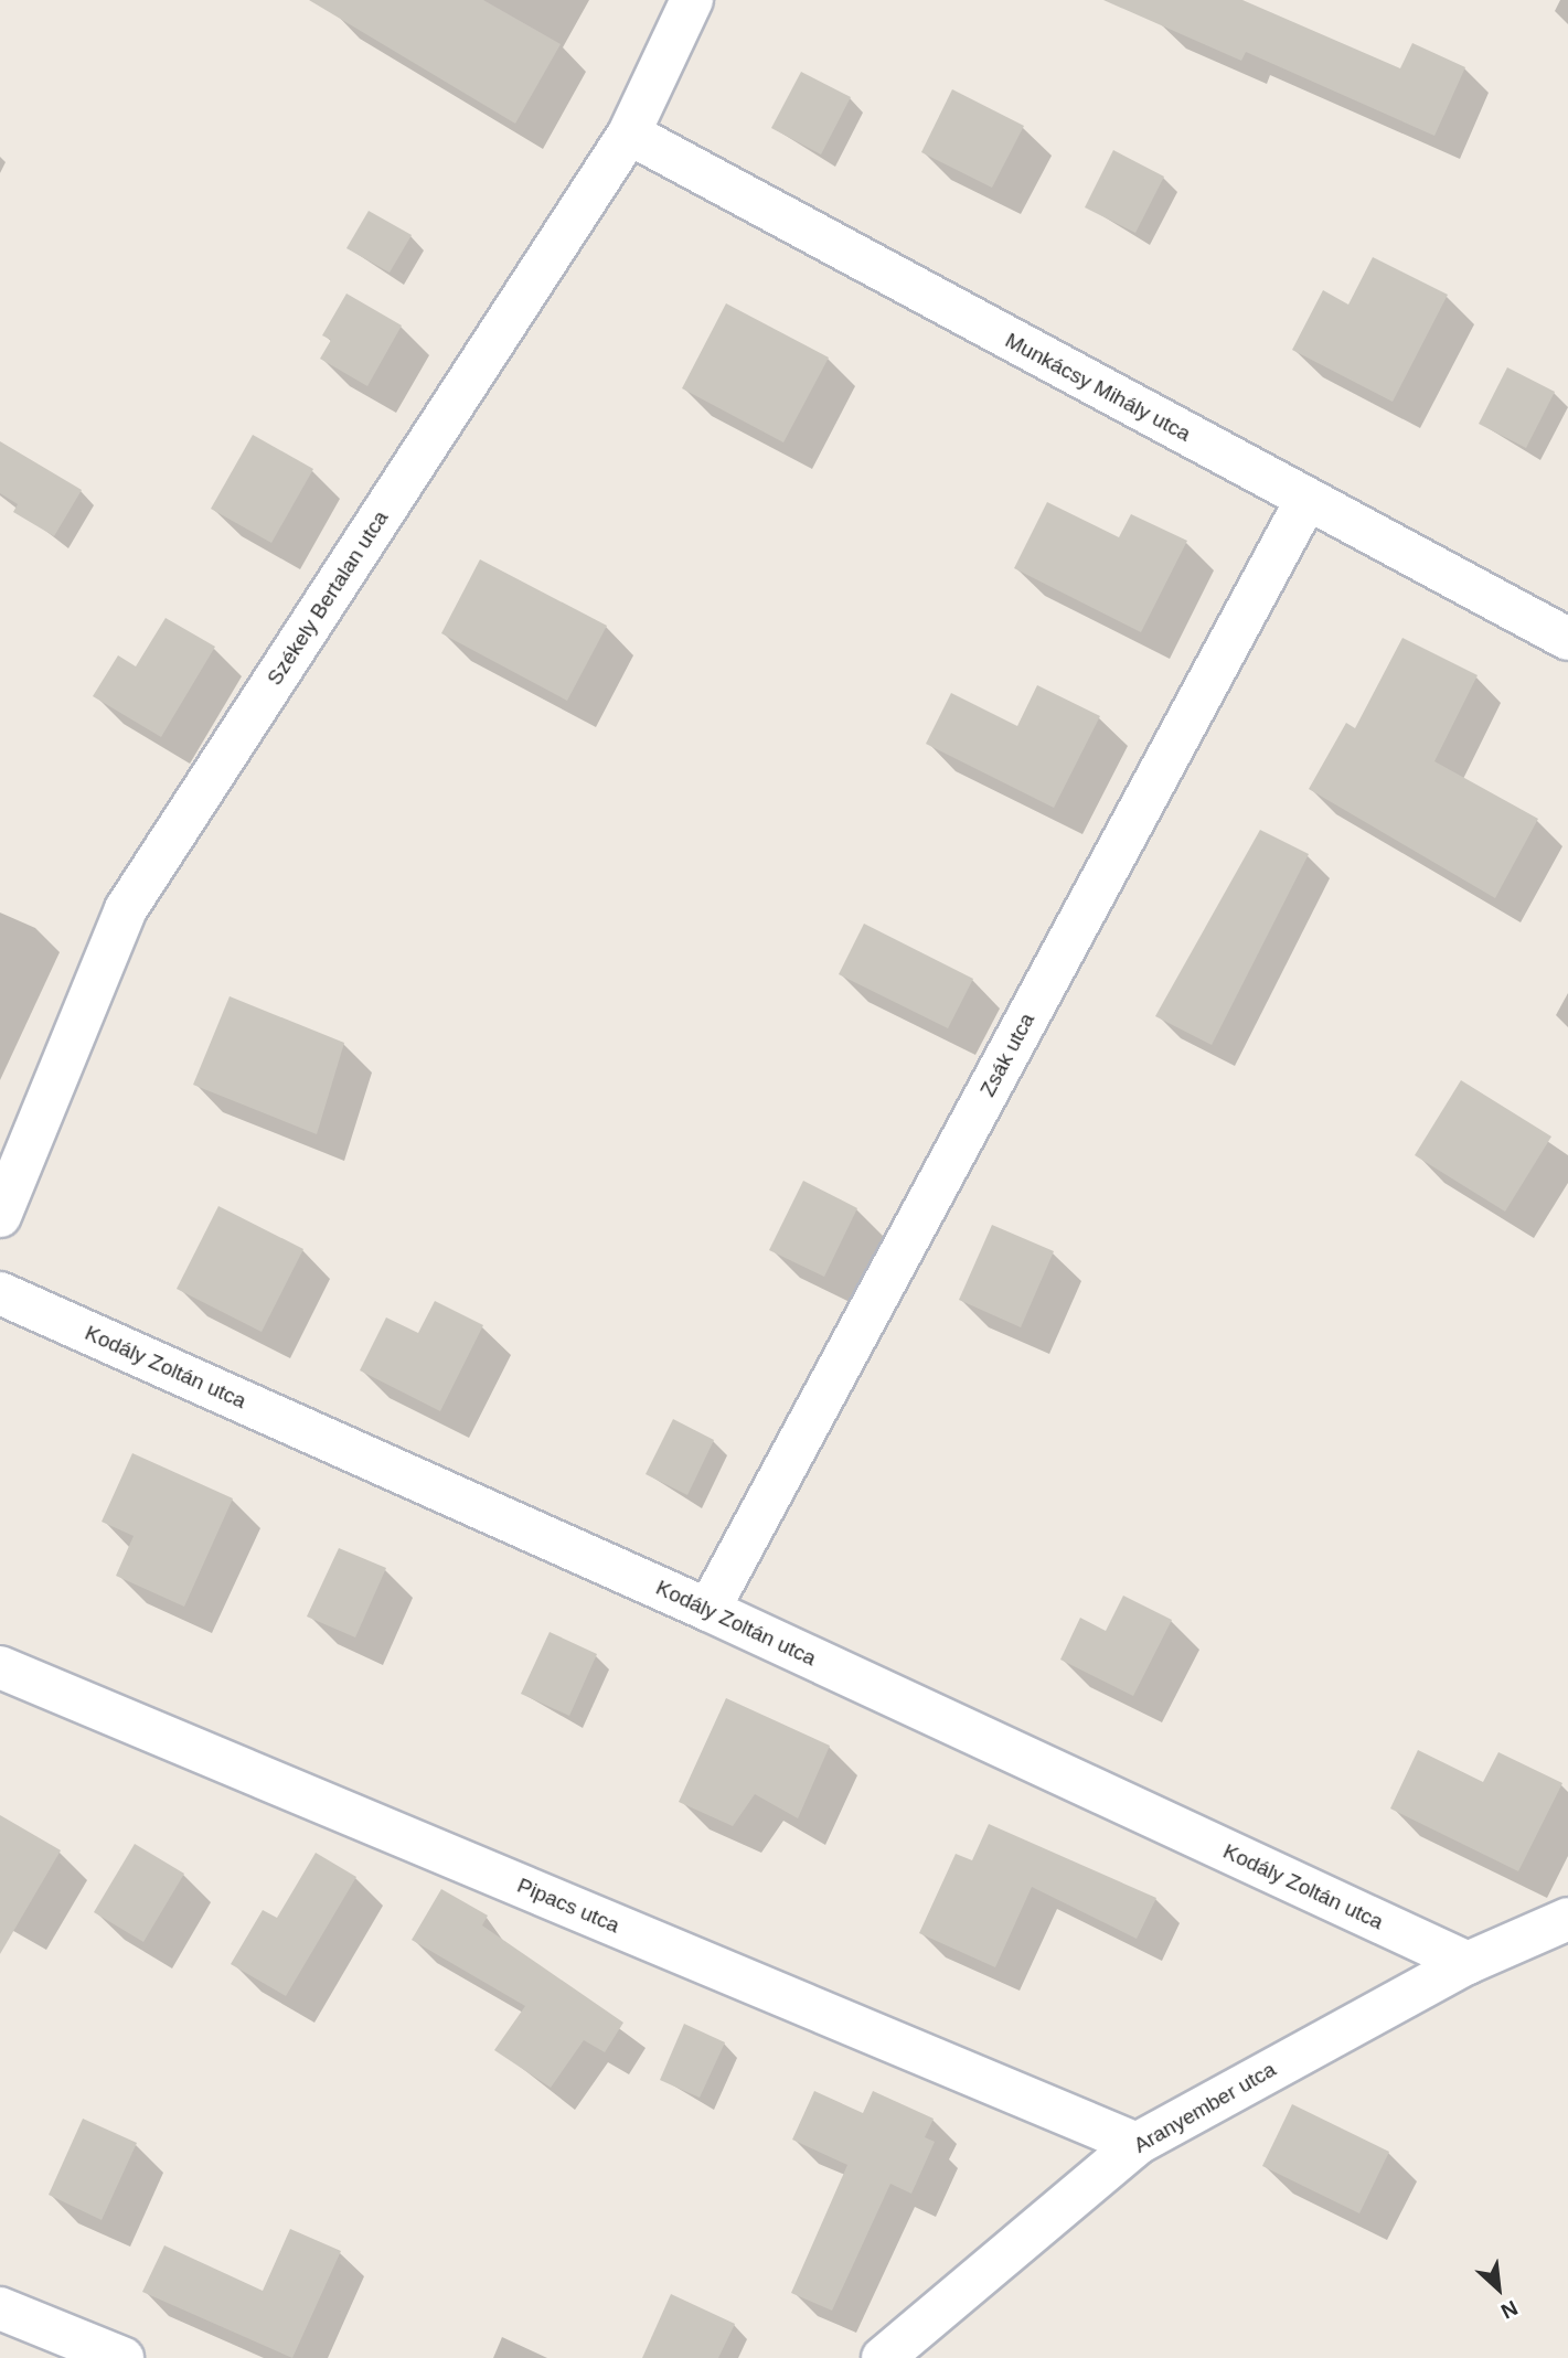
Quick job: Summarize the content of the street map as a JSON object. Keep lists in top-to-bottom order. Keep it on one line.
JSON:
{"streets":{"street":["Munkácsy Mihály utca","Székely Bertalan utca","Zsák utca","Kodály Zoltán utca","Pipacs utca","Aranyember utca"]},"crossings":[["Munkácsy Mihály utca","Székely Bertalan utca"],["Munkácsy Mihály utca","Zsák utca"],["Zsák utca","Kodály Zoltán utca"],["Kodály Zoltán utca","Aranyember utca"],["Pipacs utca","Aranyember utca"]],"north":"bottom right"}
